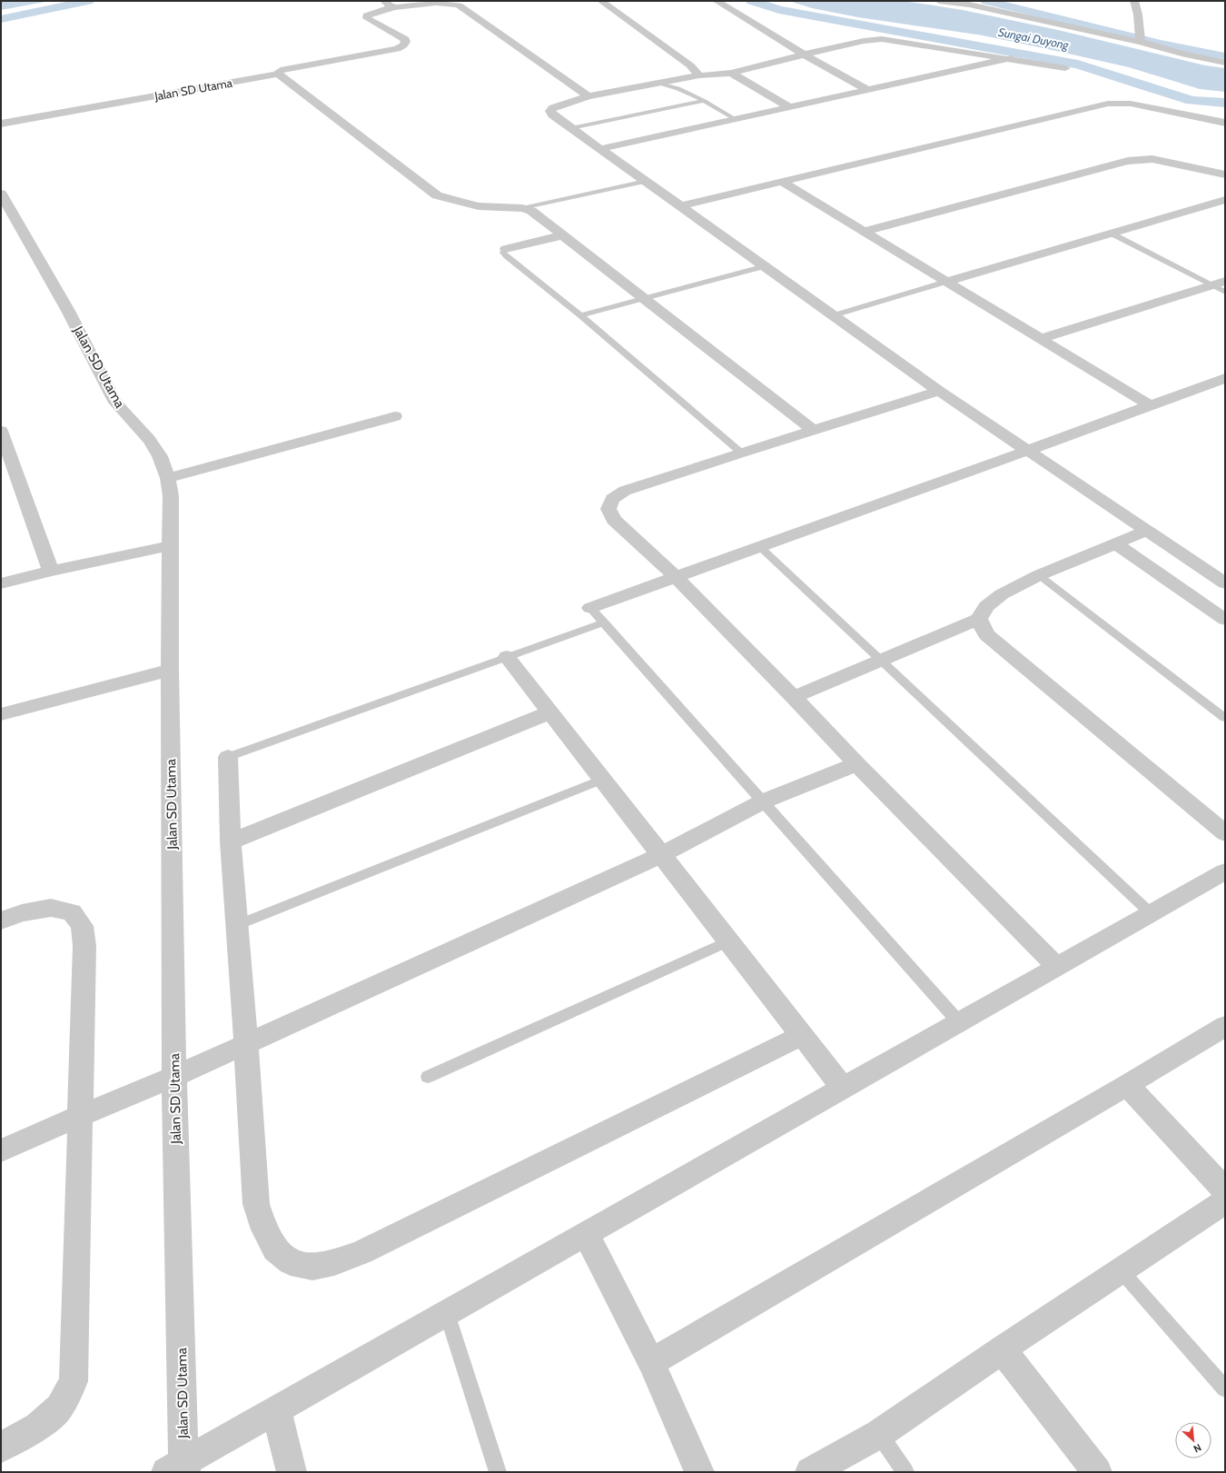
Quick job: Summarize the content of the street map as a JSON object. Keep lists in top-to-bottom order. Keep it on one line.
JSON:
{"streets":{"street":["Jalan SD Utama"]},"water":["Sungai Duyong"],"north":"bottom right"}
